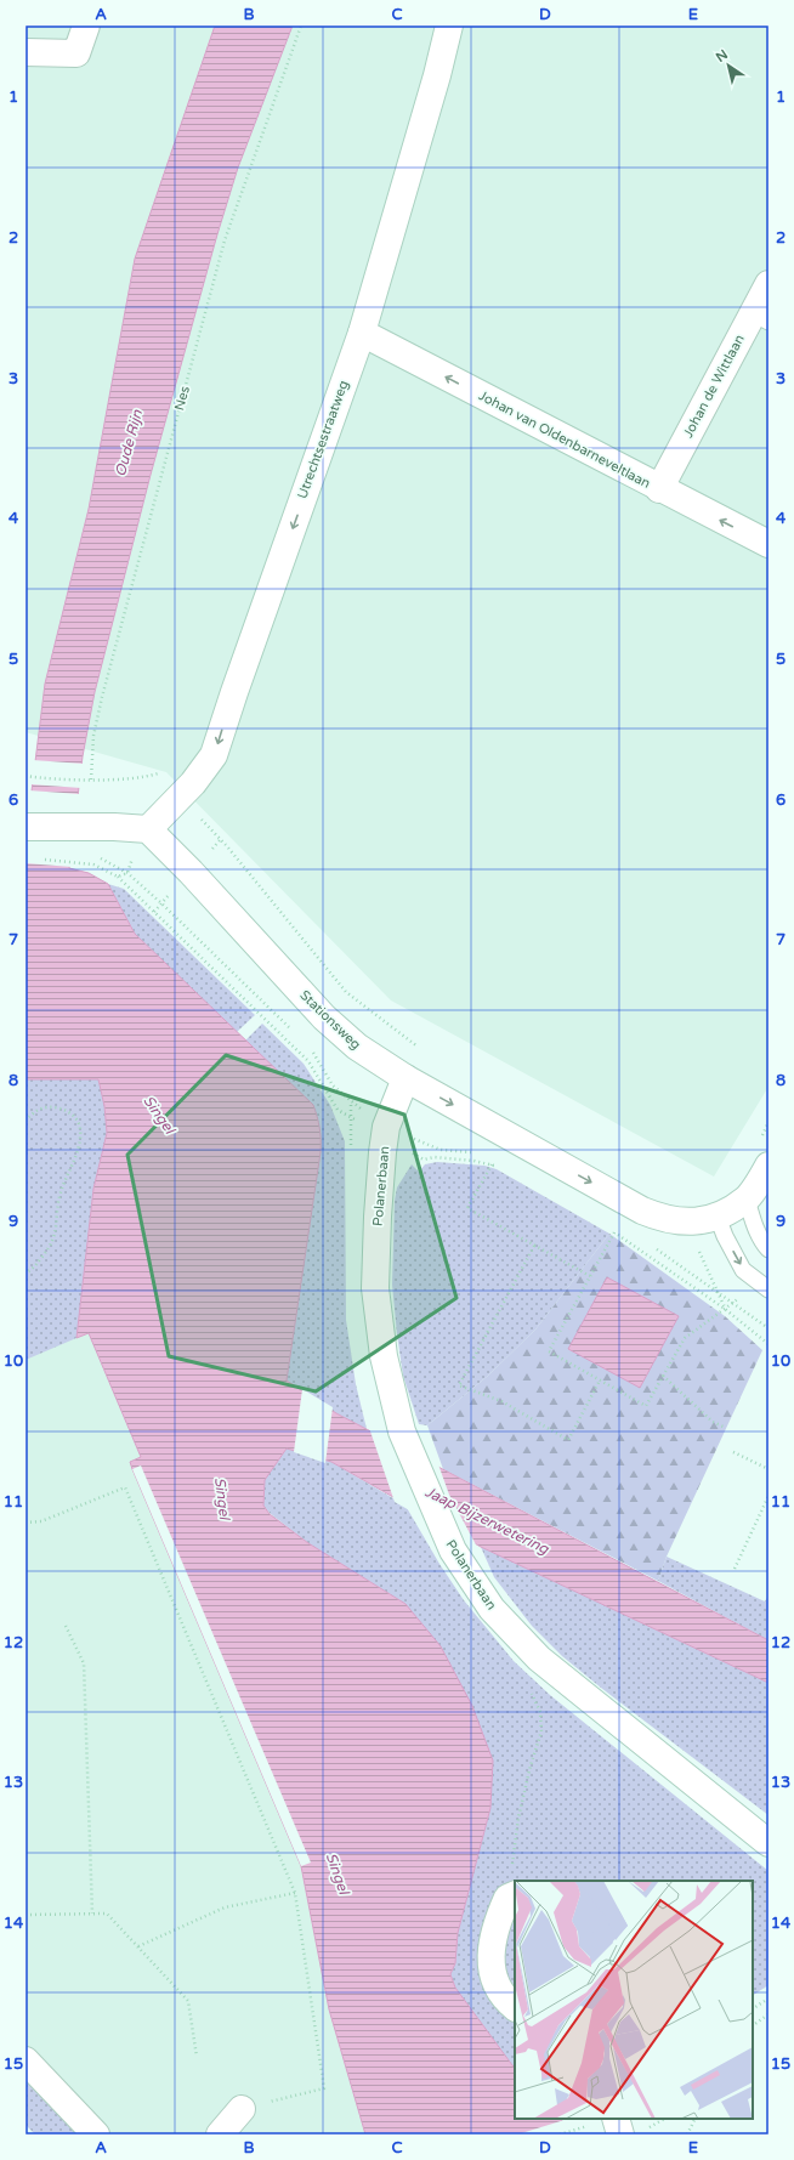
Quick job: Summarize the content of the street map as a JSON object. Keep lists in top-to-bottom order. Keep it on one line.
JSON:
{"streets":{"main road":["Johan de Wittlaan","Utrechtsestraatweg","Johan van Oldenbarneveltlaan","Stationsweg","Polanerbaan"],"path":["Nes"]},"crossings":[["Johan de Wittlaan","Johan van Oldenbarneveltlaan"],["Utrechtsestraatweg","Johan van Oldenbarneveltlaan"],["Utrechtsestraatweg","Stationsweg"],["Stationsweg","Polanerbaan"]],"one_way":["Utrechtsestraatweg","Johan van Oldenbarneveltlaan","Stationsweg"],"water":["Oude Rijn","Singel","Jaap Bijzerwetering"],"north":"top left","grid":{"columns":["A","B","C","D","E"],"rows":["1","2","3","4","5","6","7","8","9","10","11","12","13","14","15"]}}
